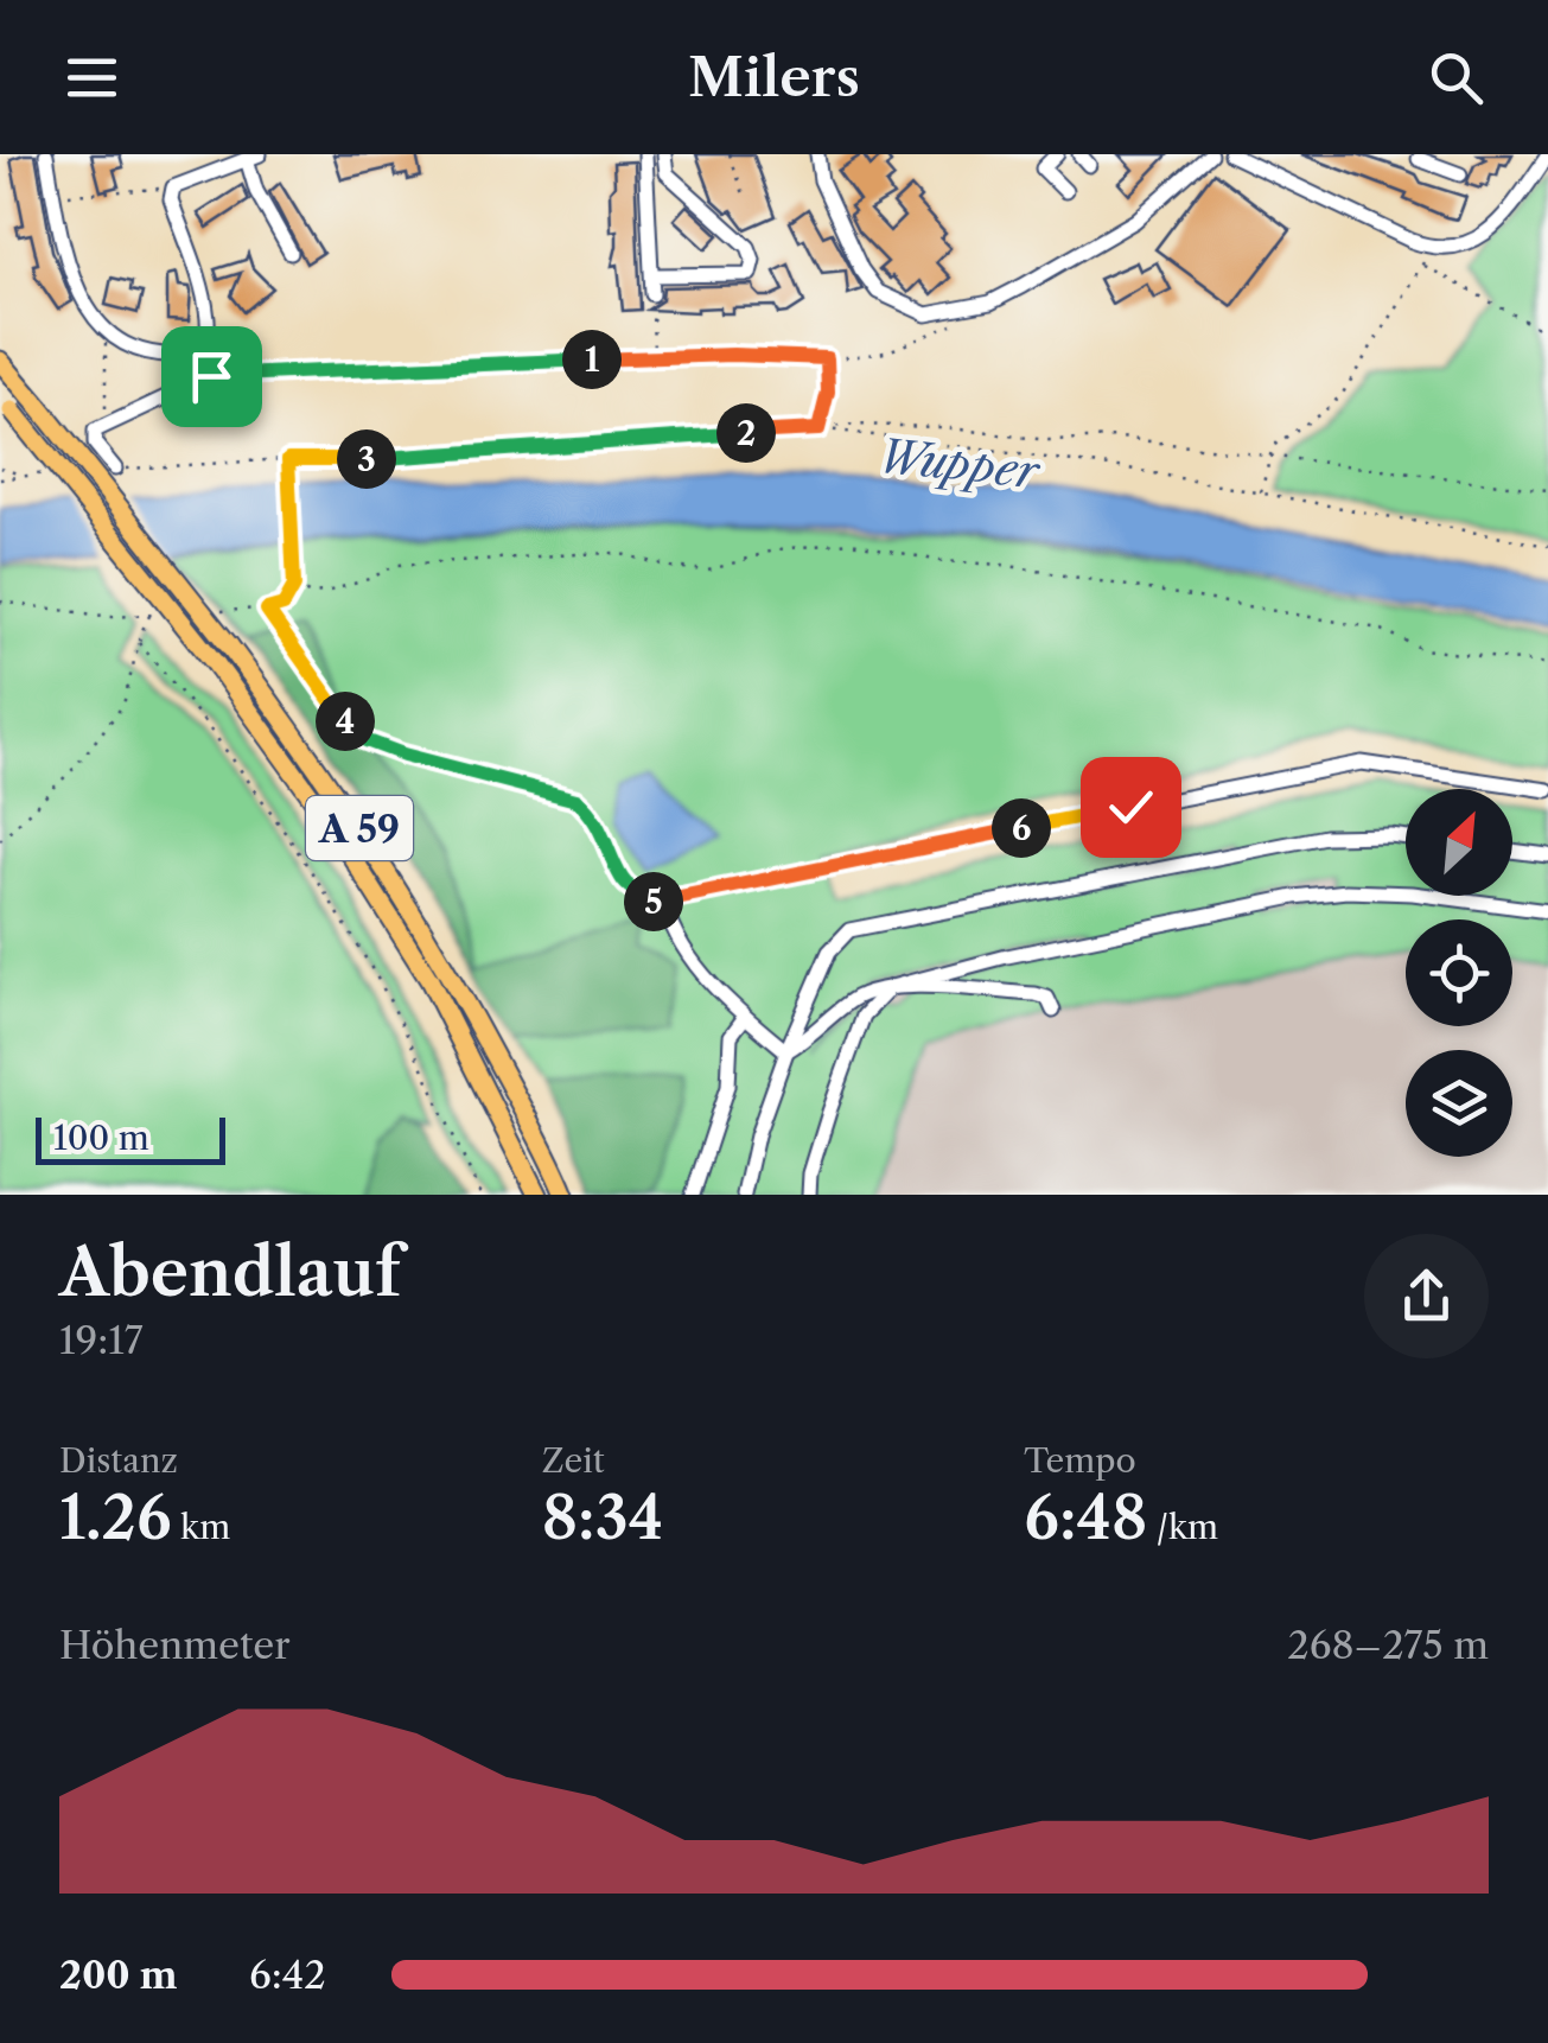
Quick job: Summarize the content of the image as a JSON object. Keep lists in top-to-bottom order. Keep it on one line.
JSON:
{"streets":{"highway":["A 59"]},"water":["Wupper"],"scale_bar":"100 m","north":"top right","page":{"header":"Milers","pins":["1","2","3","4","6","5"],"scale":"100 m","heading":["Abendlauf","19:17"],"stats":[["Distanz","1.26 km"],["Zeit","8:34"],["Tempo","6:48 /km"]],"chart":["Höhenmeter","268–275 m"],"list":[{"name":"200 m","note":"6:42"}]}}
